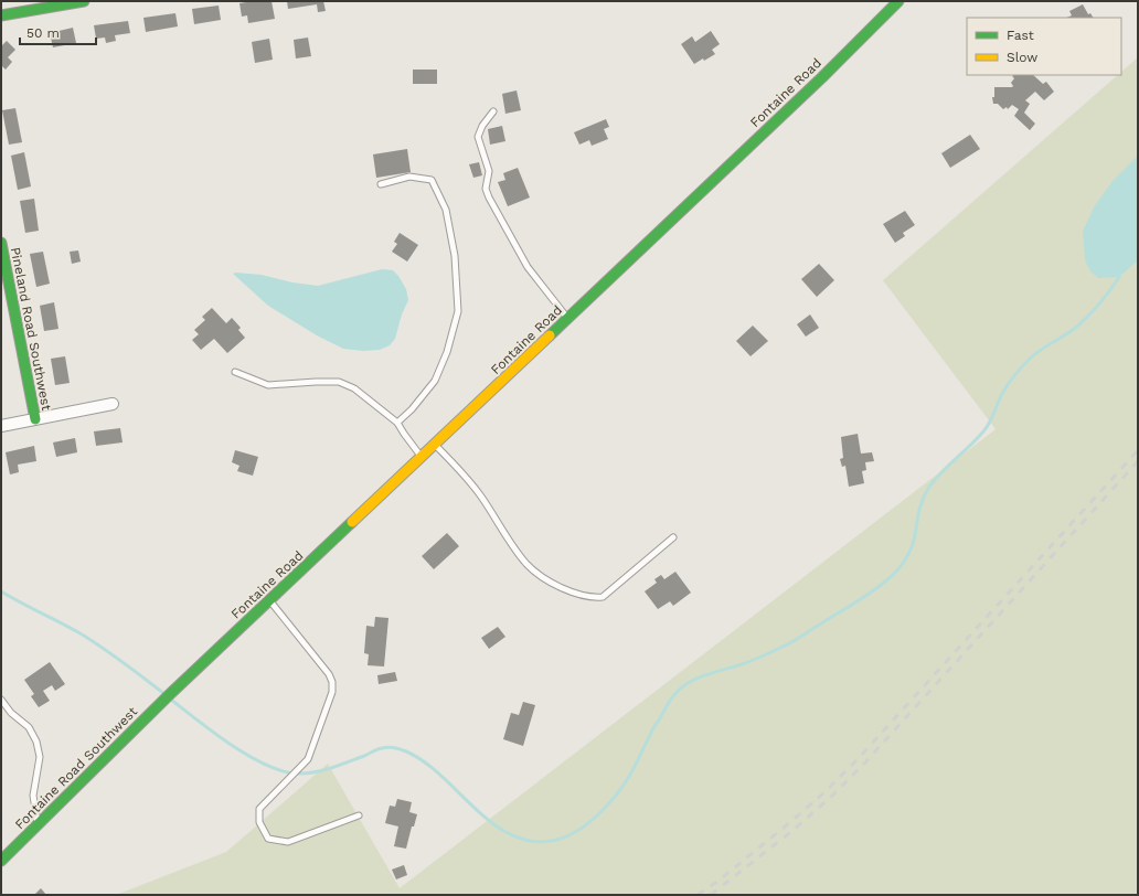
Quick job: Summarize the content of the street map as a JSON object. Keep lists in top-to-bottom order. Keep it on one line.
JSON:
{"streets":{"main road":["Fontaine Road","Pineland Road Southwest","Fontaine Road Southwest"]},"crossings":[["Fontaine Road","Fontaine Road Southwest"]],"legend":["Fast","Slow"],"scale_bar":"50 m"}
